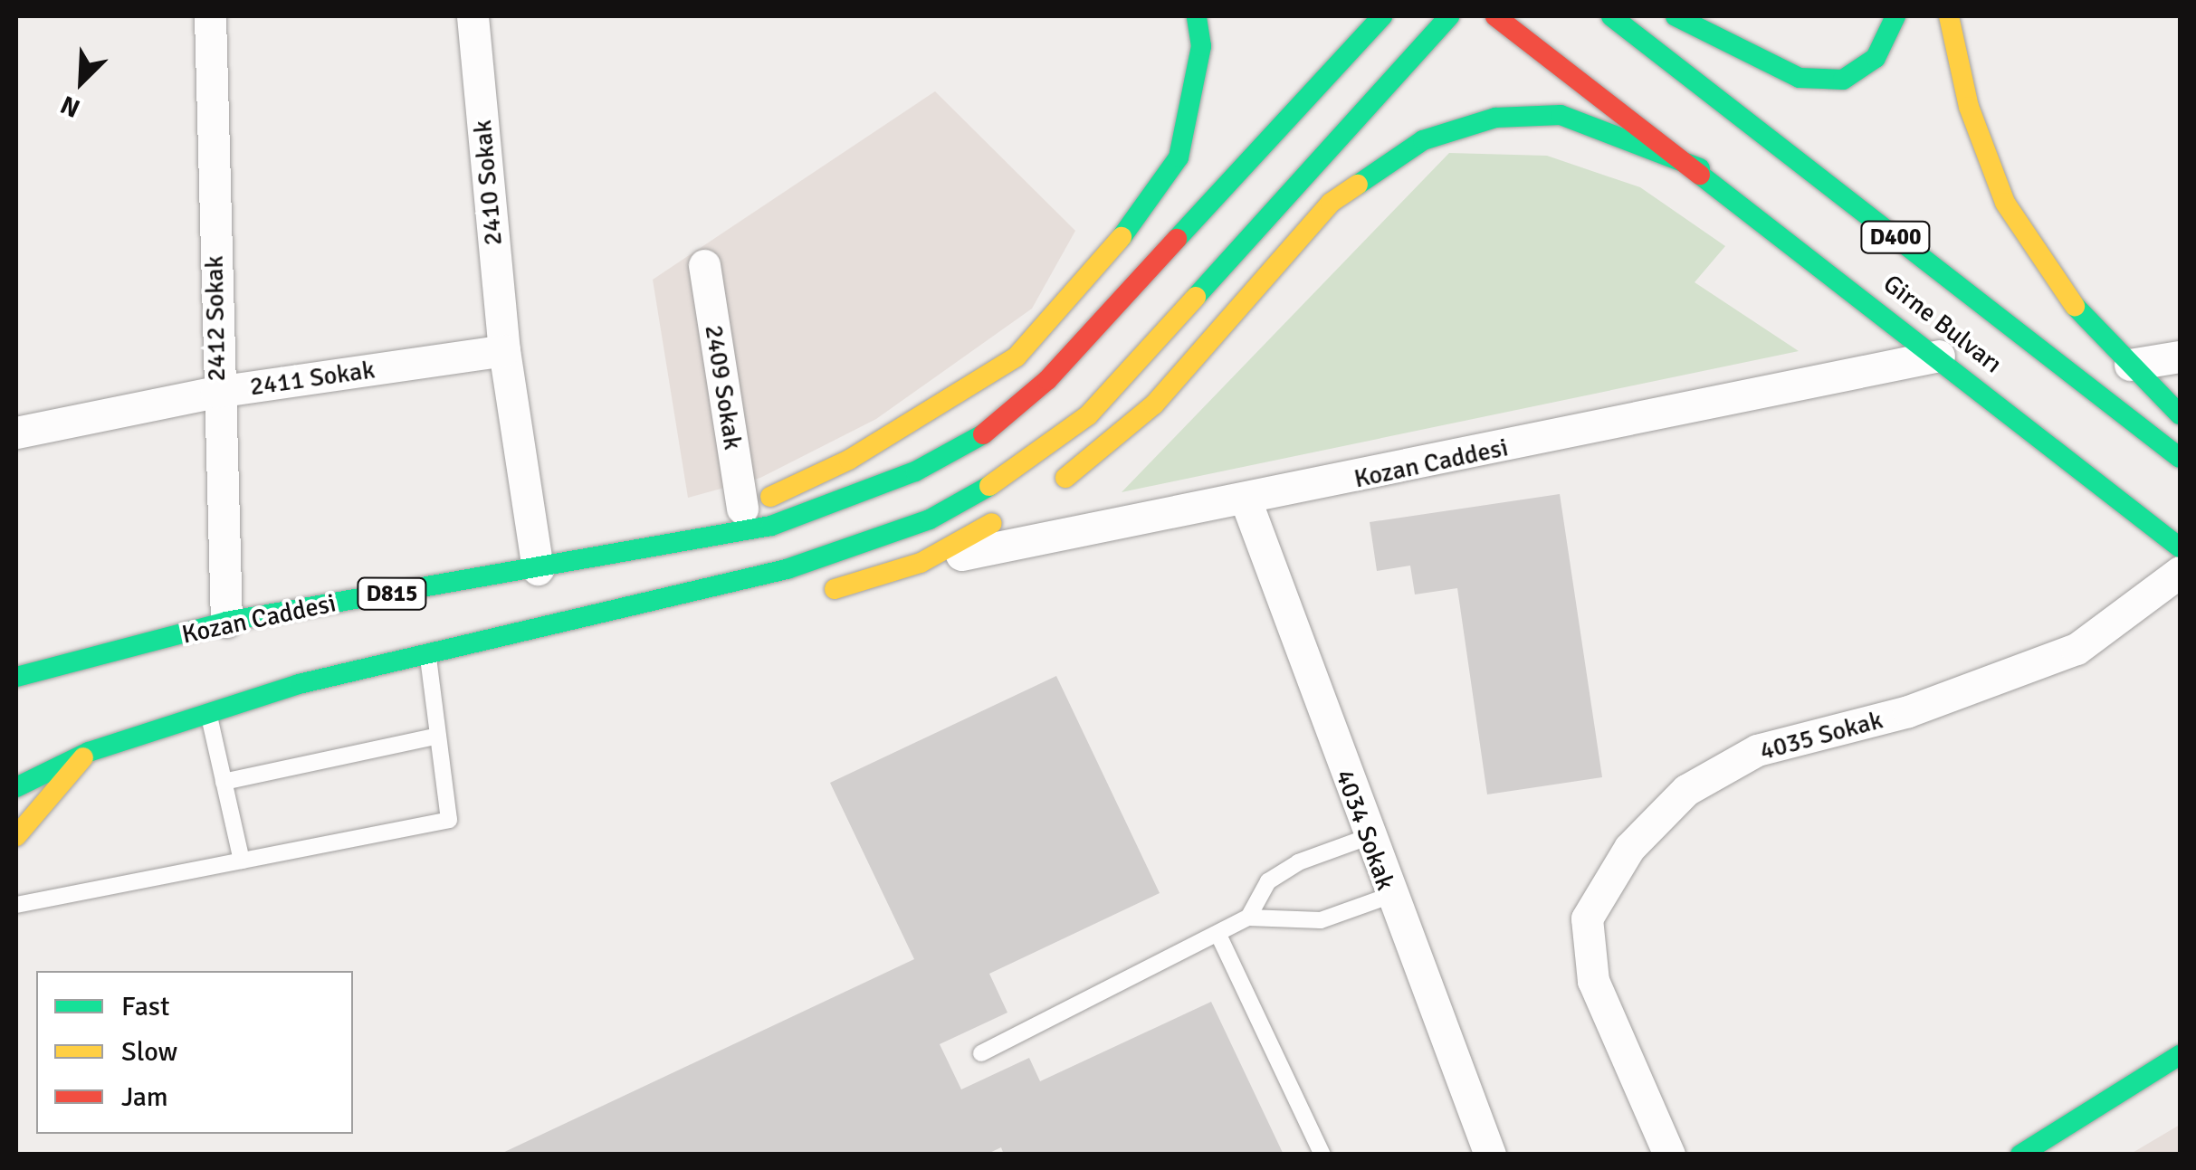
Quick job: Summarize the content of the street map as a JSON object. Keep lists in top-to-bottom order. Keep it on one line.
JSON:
{"streets":{"main road":["D400","Girne Bulvarı","Kozan Caddesi","D815"],"street":["2410 Sokak","2412 Sokak","2411 Sokak","2409 Sokak","4035 Sokak","4034 Sokak"]},"crossings":[["2410 Sokak","2411 Sokak"],["2410 Sokak","Kozan Caddesi"],["2412 Sokak","2411 Sokak"],["2412 Sokak","Kozan Caddesi"],["Girne Bulvarı","Kozan Caddesi"],["Kozan Caddesi","4034 Sokak"]],"legend":["Fast","Slow","Jam"],"north":"bottom left"}
